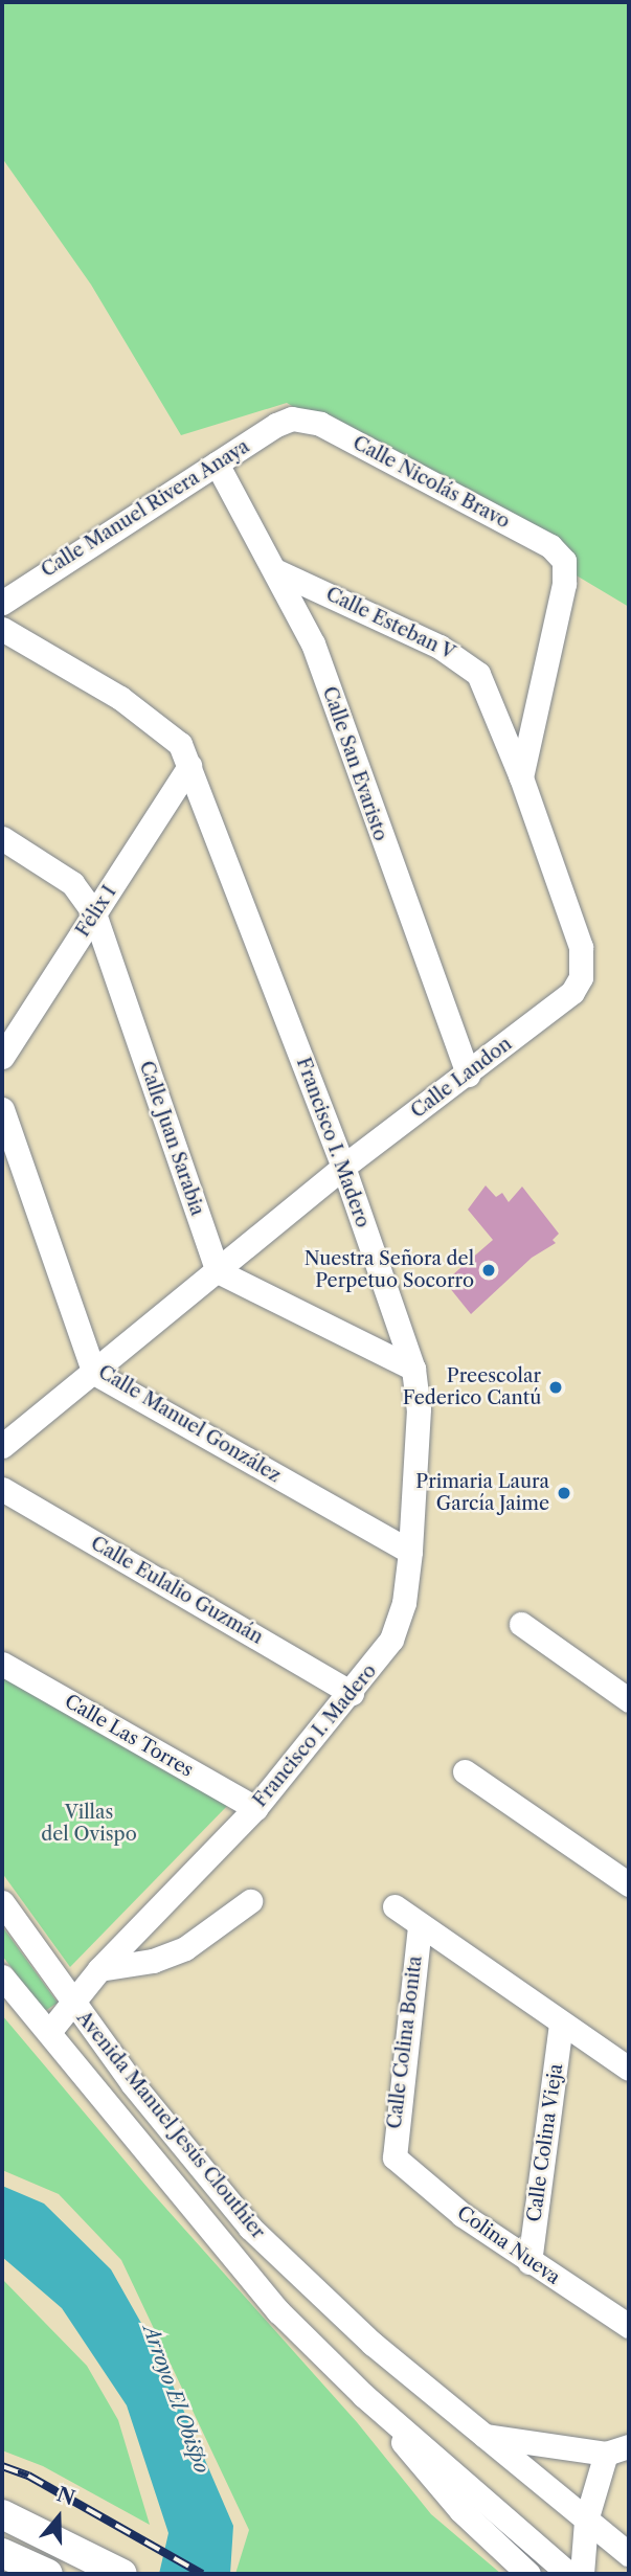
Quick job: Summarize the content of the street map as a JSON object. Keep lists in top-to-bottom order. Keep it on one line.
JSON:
{"streets":{"street":["Calle Nicolás Bravo","Calle Manuel Rivera Anaya","Calle Esteban V","Calle San Evaristo","Félix I","Calle Landon","Calle Juan Sarabia","Francisco I. Madero","Calle Manuel González","Calle Eulalio Guzmán","Calle Las Torres","Calle Colina Bonita","Avenida Manuel Jesús Clouthier","Calle Colina Vieja","Colina Nueva"]},"crossings":[["Calle Nicolás Bravo","Calle Manuel Rivera Anaya"],["Calle Nicolás Bravo","Calle Esteban V"],["Calle Nicolás Bravo","Calle Landon"],["Calle Manuel Rivera Anaya","Calle San Evaristo"],["Calle Esteban V","Calle San Evaristo"],["Calle Esteban V","Calle Landon"],["Calle San Evaristo","Calle Landon"],["Félix I","Calle Juan Sarabia"],["Félix I","Francisco I. Madero"],["Calle Landon","Calle Juan Sarabia"],["Calle Landon","Francisco I. Madero"],["Calle Landon","Calle Manuel González"],["Francisco I. Madero","Calle Manuel González"],["Francisco I. Madero","Calle Eulalio Guzmán"],["Francisco I. Madero","Calle Las Torres"],["Francisco I. Madero","Avenida Manuel Jesús Clouthier"],["Calle Colina Bonita","Colina Nueva"],["Calle Colina Vieja","Colina Nueva"]],"water":["Arroyo El Obispo"],"parks":["Villas del Ovispo"],"places":["Nuestra Señora del Perpetuo Socorro","Preescolar Federico Cantú","Primaria Laura García Jaime"],"north":"top"}
